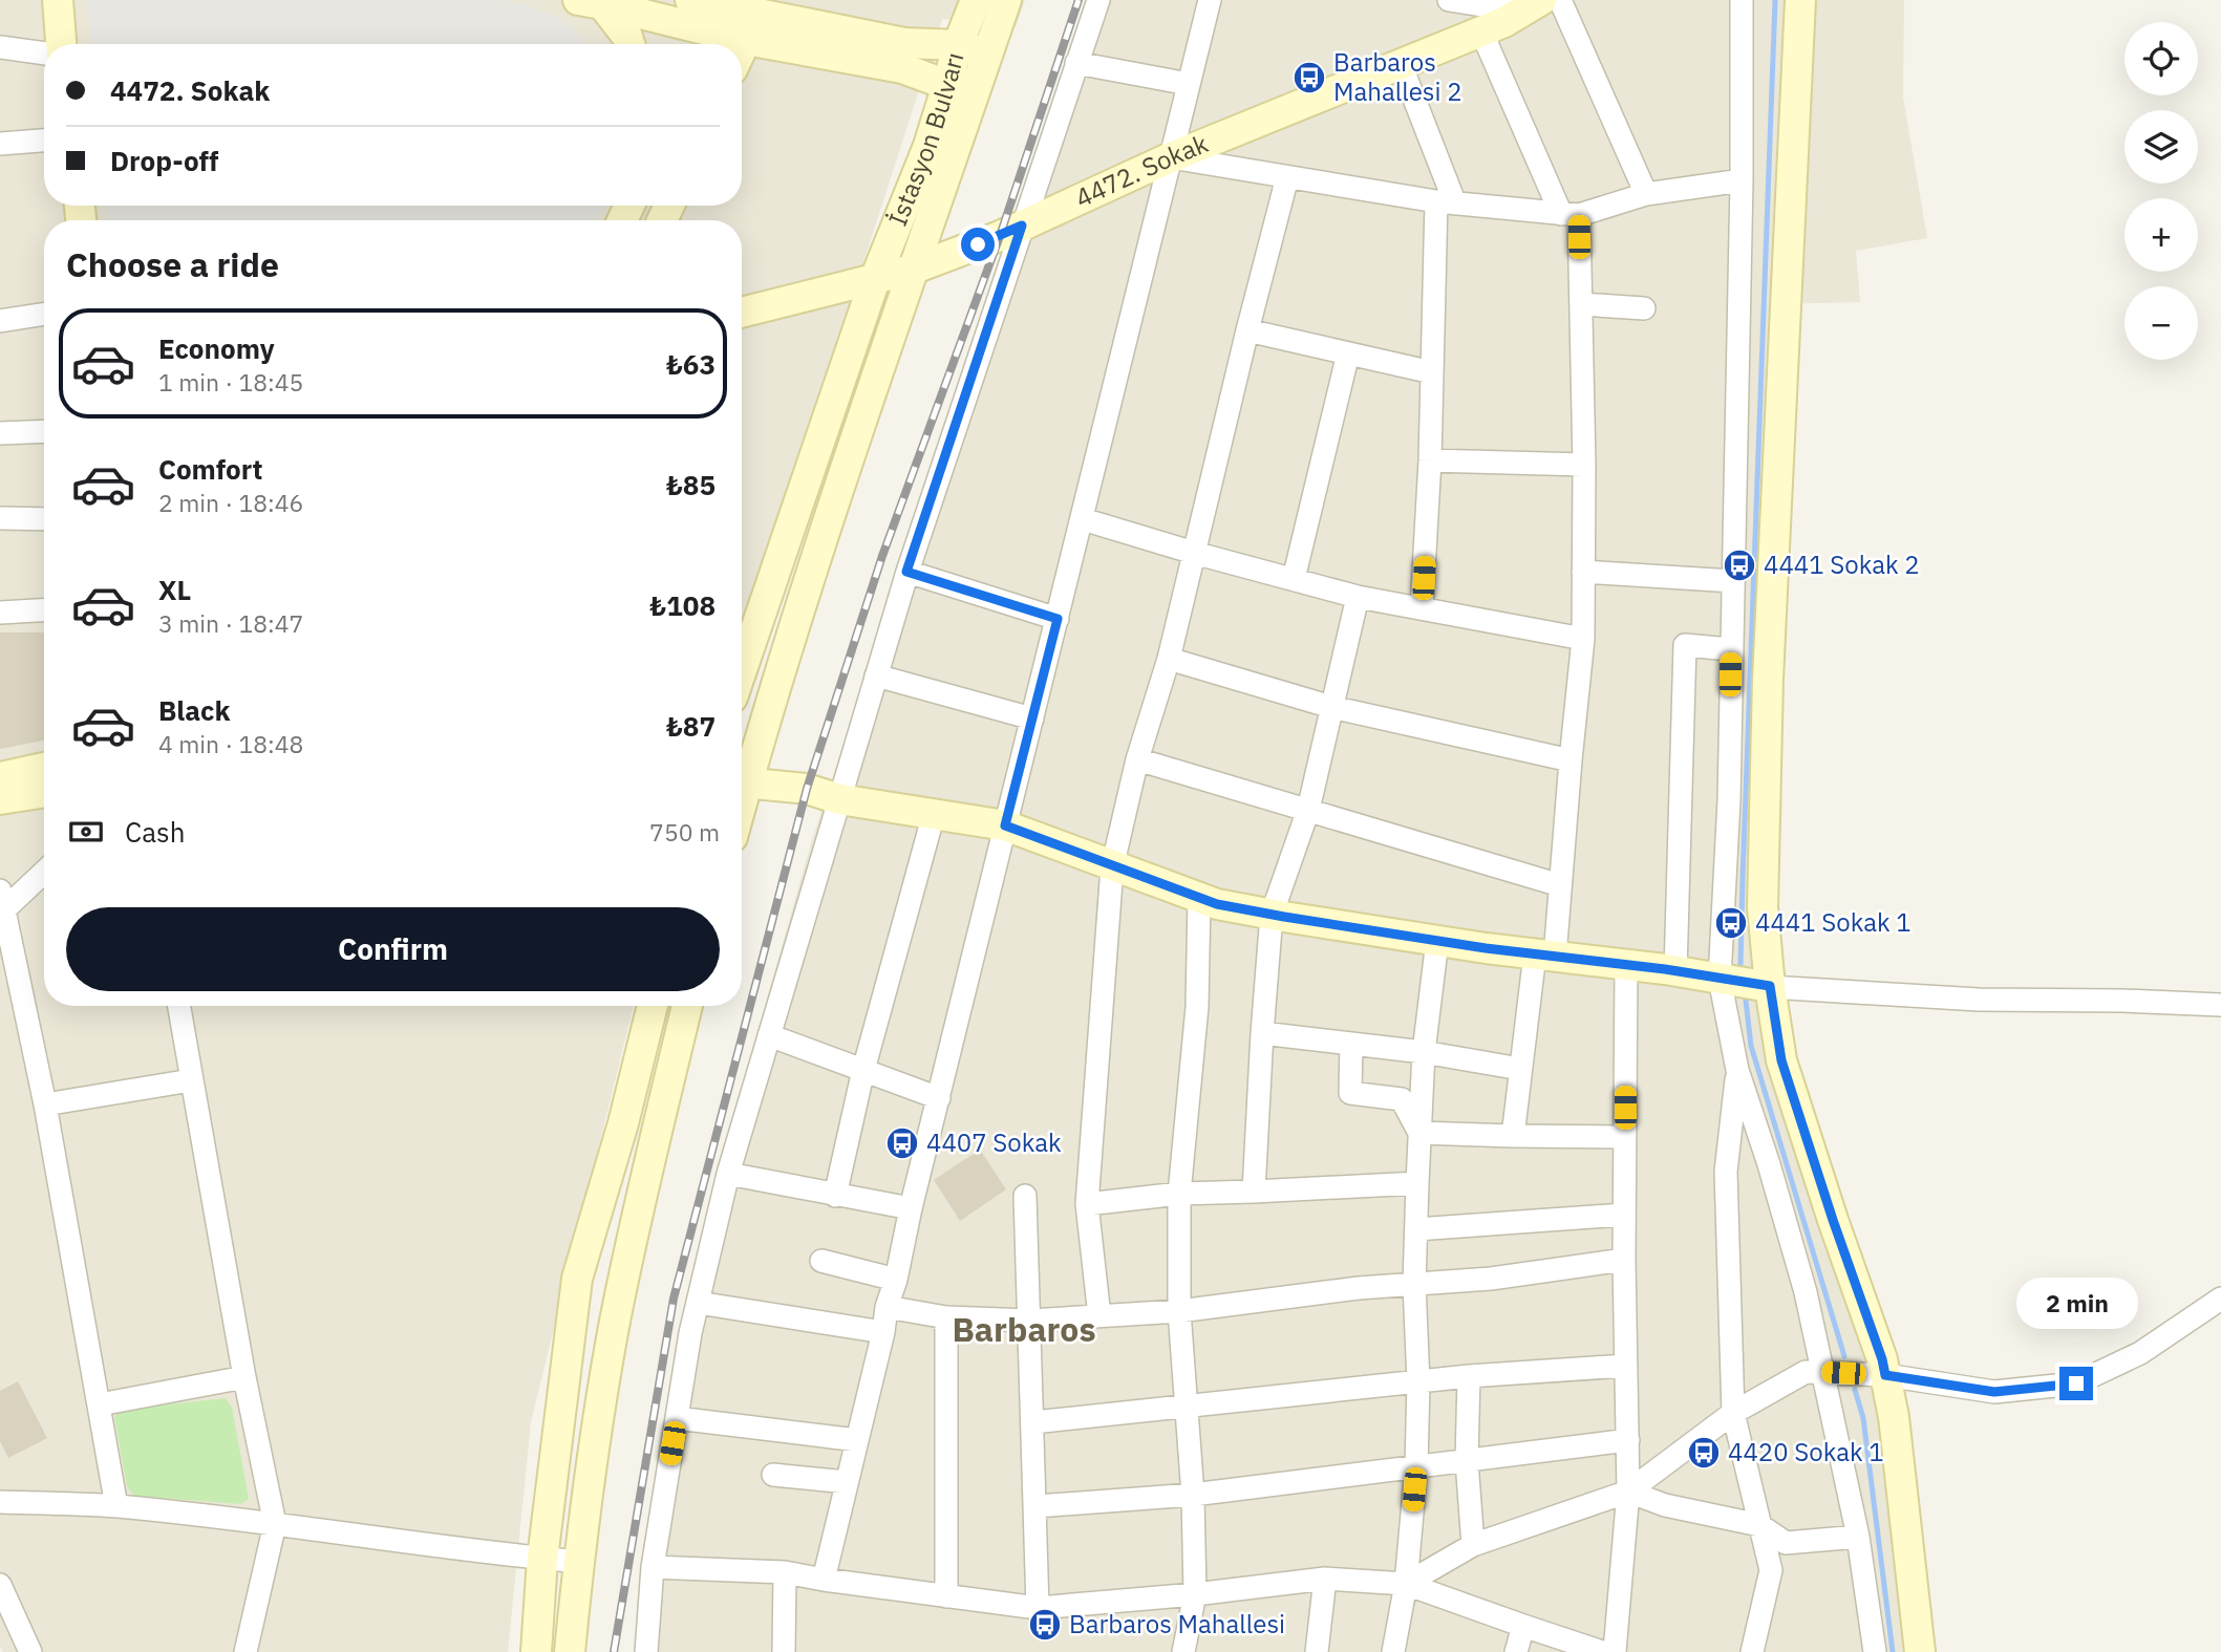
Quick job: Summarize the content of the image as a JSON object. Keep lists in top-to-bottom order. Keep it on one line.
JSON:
{"streets":{"street":["İstasyon Bulvarı","4472. Sokak"]},"crossings":[["İstasyon Bulvarı","4472. Sokak"]],"districts":["Barbaros"],"places":{"bus stop":["Barbaros Mahallesi 2","4441 Sokak 2","4441 Sokak 1","4407 Sokak","4420 Sokak 1","Barbaros Mahallesi"]},"page":{"map_buttons":["+","−"],"banner":["4472. Sokak","Drop-off"],"heading":"Choose a ride","list":[{"name":"Economy","note":"1 min · 18:45","value":"₺63"},{"name":"Comfort","note":"2 min · 18:46","value":"₺85"},{"name":"XL","note":"3 min · 18:47","value":"₺108"},{"name":"Black","note":"4 min · 18:48","value":"₺87"}],"pay":["Cash","750 m"],"buttons":"Confirm","bubble":"2 min"}}
